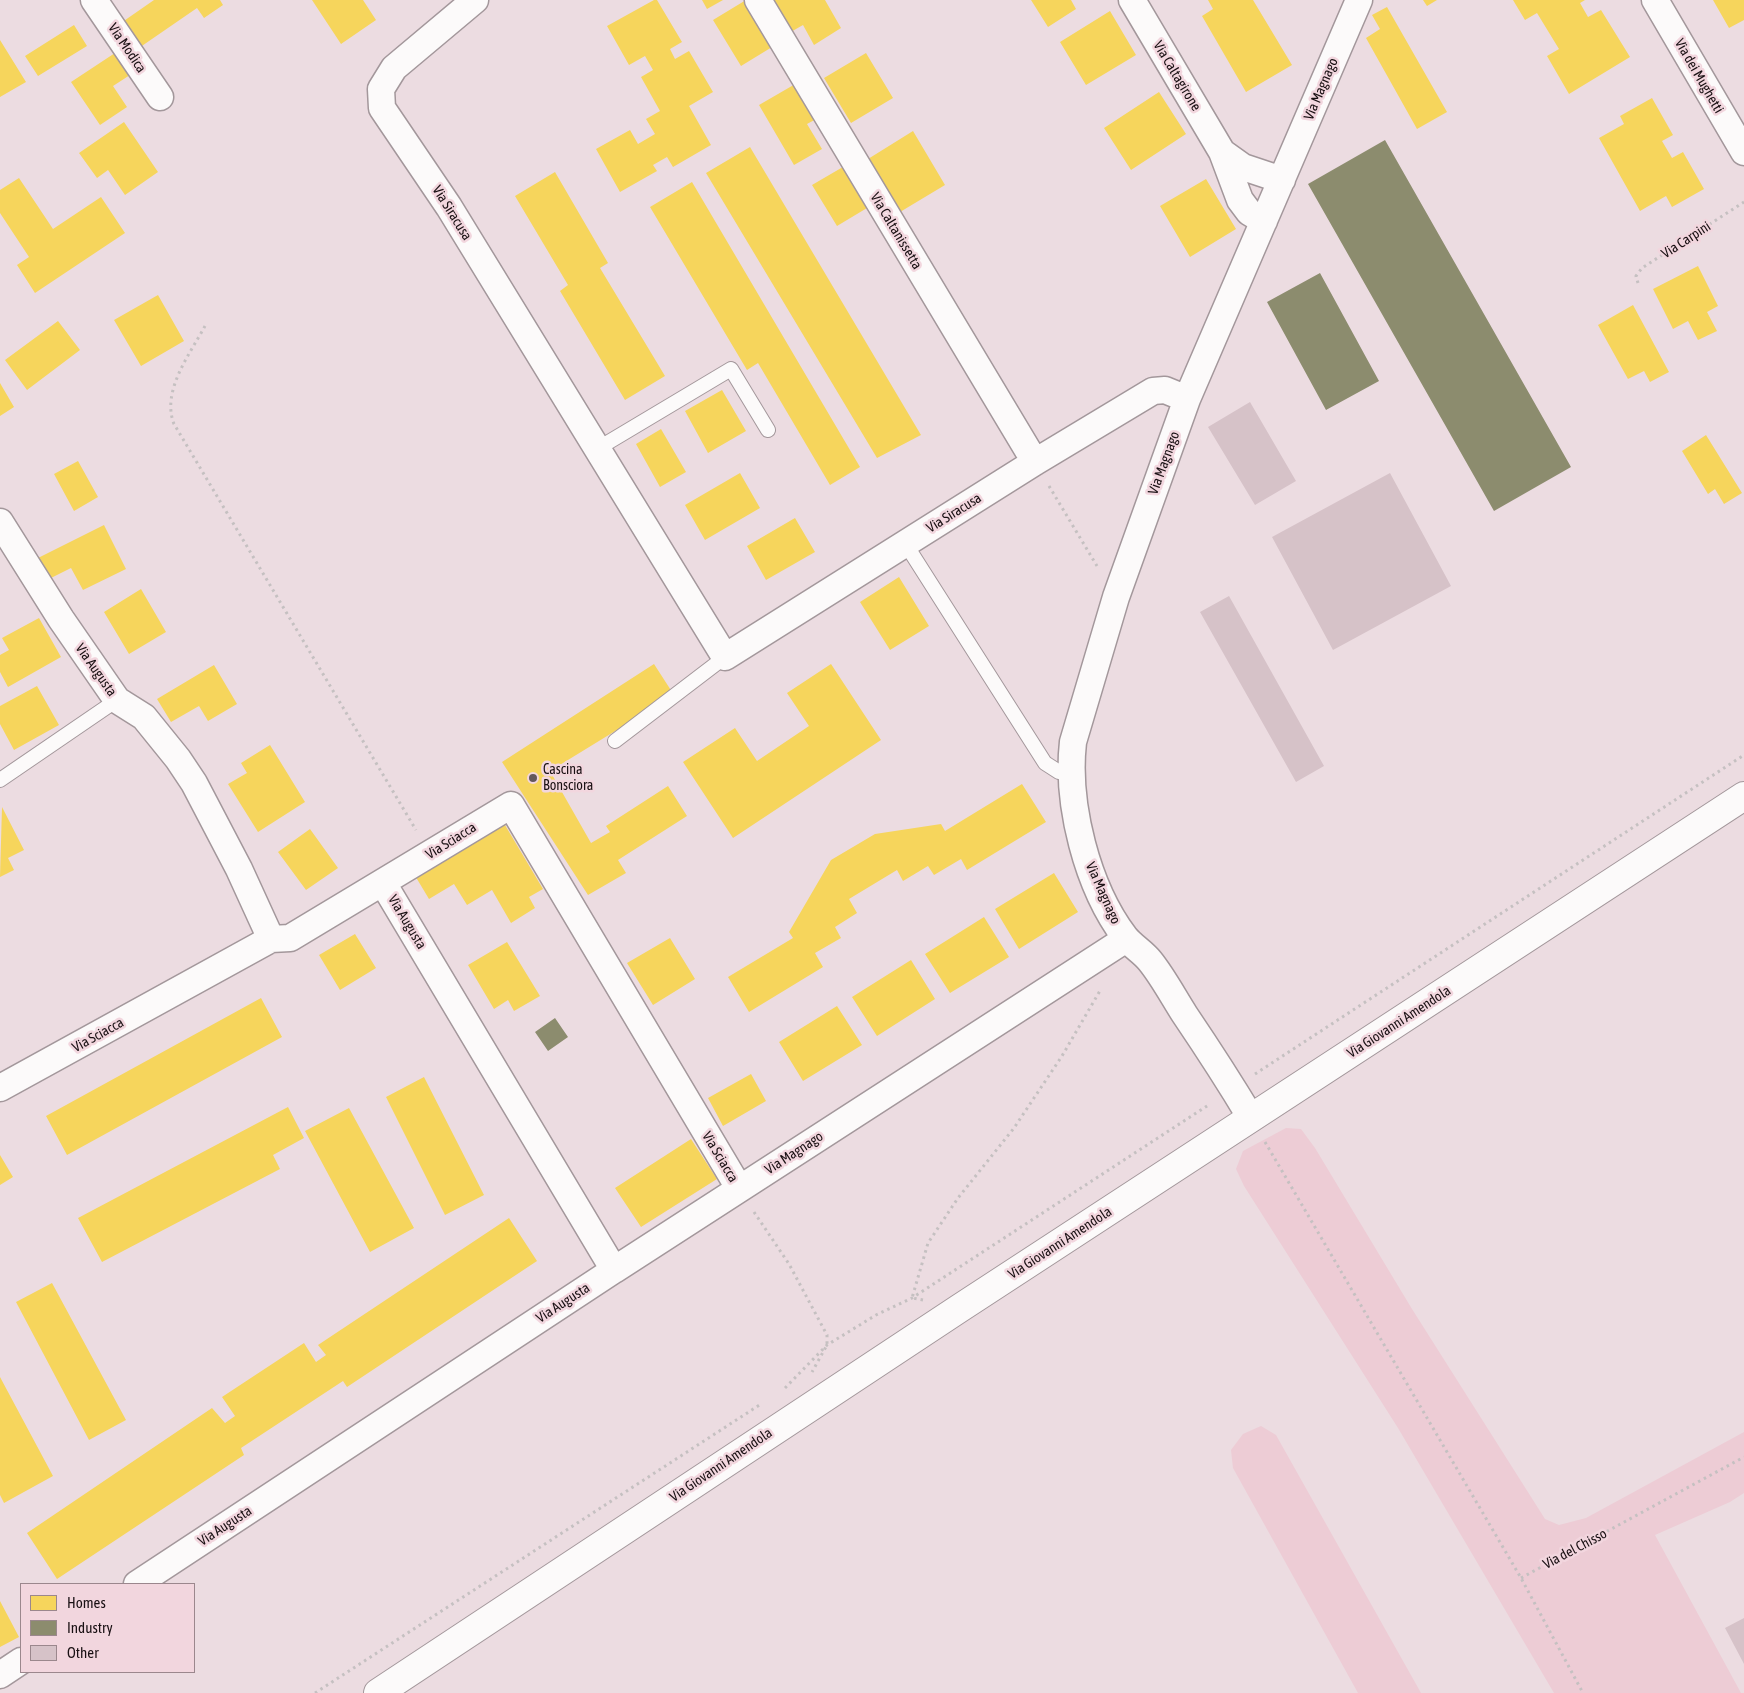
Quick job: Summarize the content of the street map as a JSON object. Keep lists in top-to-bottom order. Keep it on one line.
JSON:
{"streets":{"main road":["Via Giovanni Amendola"],"street":["Via Modica","Via Caltagirone","Via dei Mughetti","Via Magnago","Via Siracusa","Via Caltanissetta","Via Augusta","Via Sciacca"],"path":["Via Carpini","Via del Chisso"]},"crossings":[["Via Caltagirone","Via Magnago"],["Via Magnago","Via Siracusa"],["Via Magnago","Via Augusta"],["Via Magnago","Via Sciacca"],["Via Magnago","Via Giovanni Amendola"],["Via Siracusa","Via Caltanissetta"],["Via Augusta","Via Sciacca"]],"places":["Cascina Bonsciora"],"legend":["Homes","Industry","Other"]}
